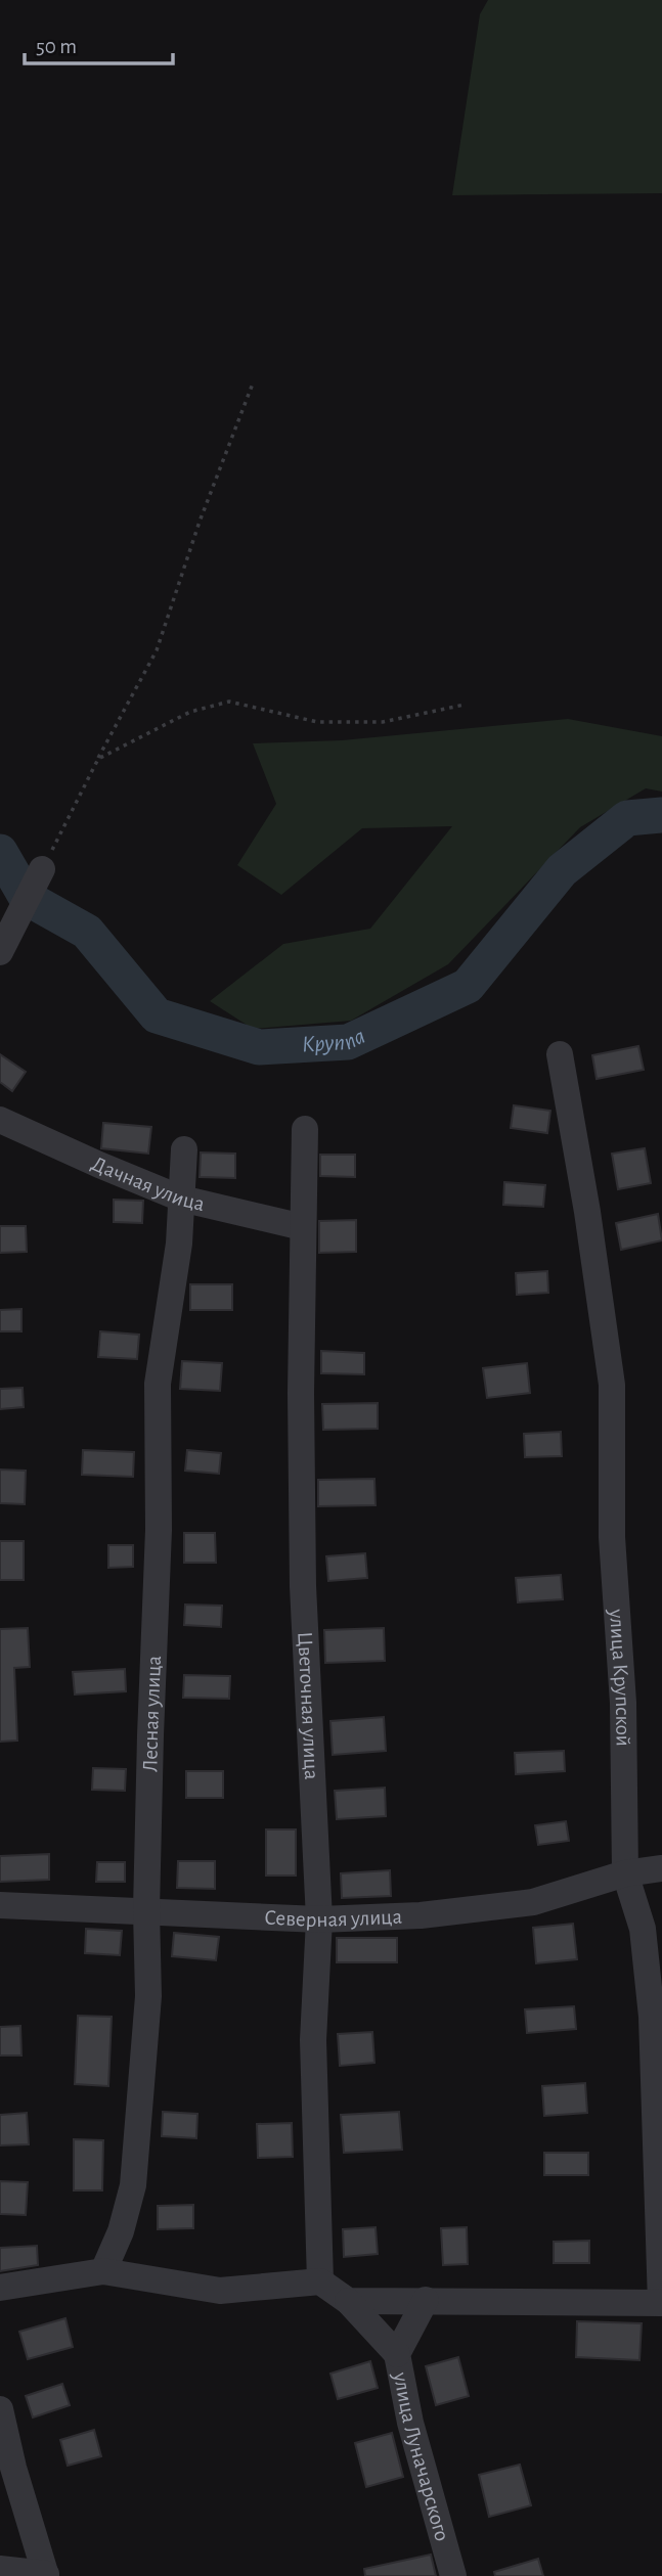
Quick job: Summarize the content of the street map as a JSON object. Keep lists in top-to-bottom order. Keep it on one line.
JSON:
{"streets":{"street":["Дачная улица","улица Крупской","Цветочная улица","Лесная улица","Северная улица","улица Луначарского"]},"crossings":[["Дачная улица","Цветочная улица"],["Дачная улица","Лесная улица"],["улица Крупской","Северная улица"],["Цветочная улица","Северная улица"],["Лесная улица","Северная улица"]],"water":["Круппа"],"scale_bar":"50 m"}
